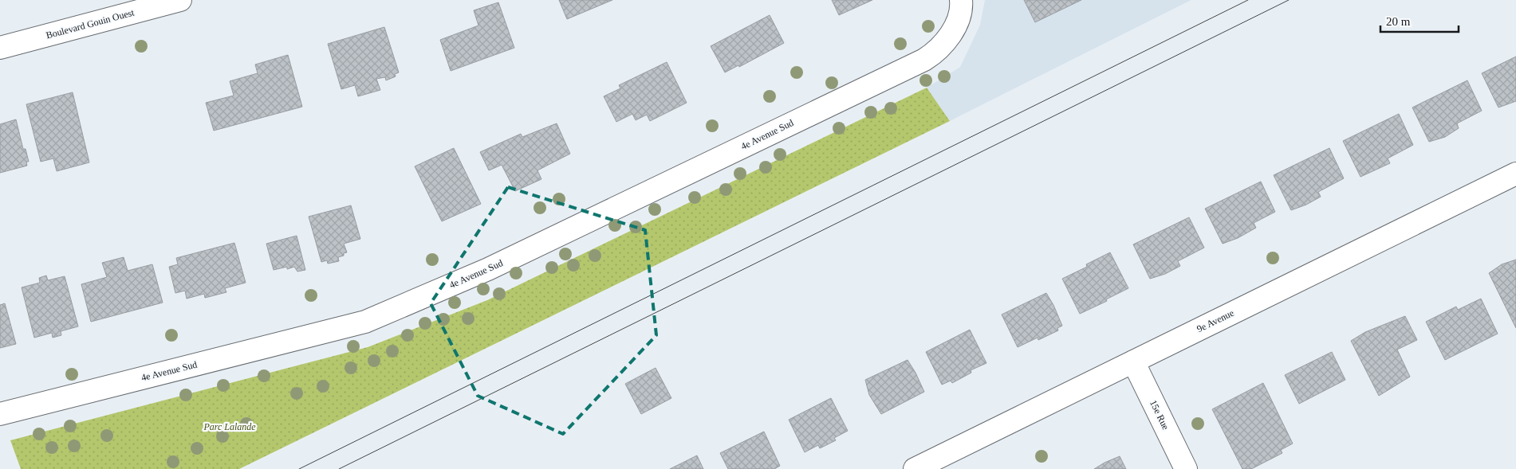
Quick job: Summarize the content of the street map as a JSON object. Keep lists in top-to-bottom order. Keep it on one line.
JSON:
{"streets":{"street":["Boulevard Gouin Ouest","4e Avenue Sud","9e Avenue","15e Rue"]},"crossings":[["9e Avenue","15e Rue"]],"parks":["Parc Lalande"],"scale_bar":"20 m"}
